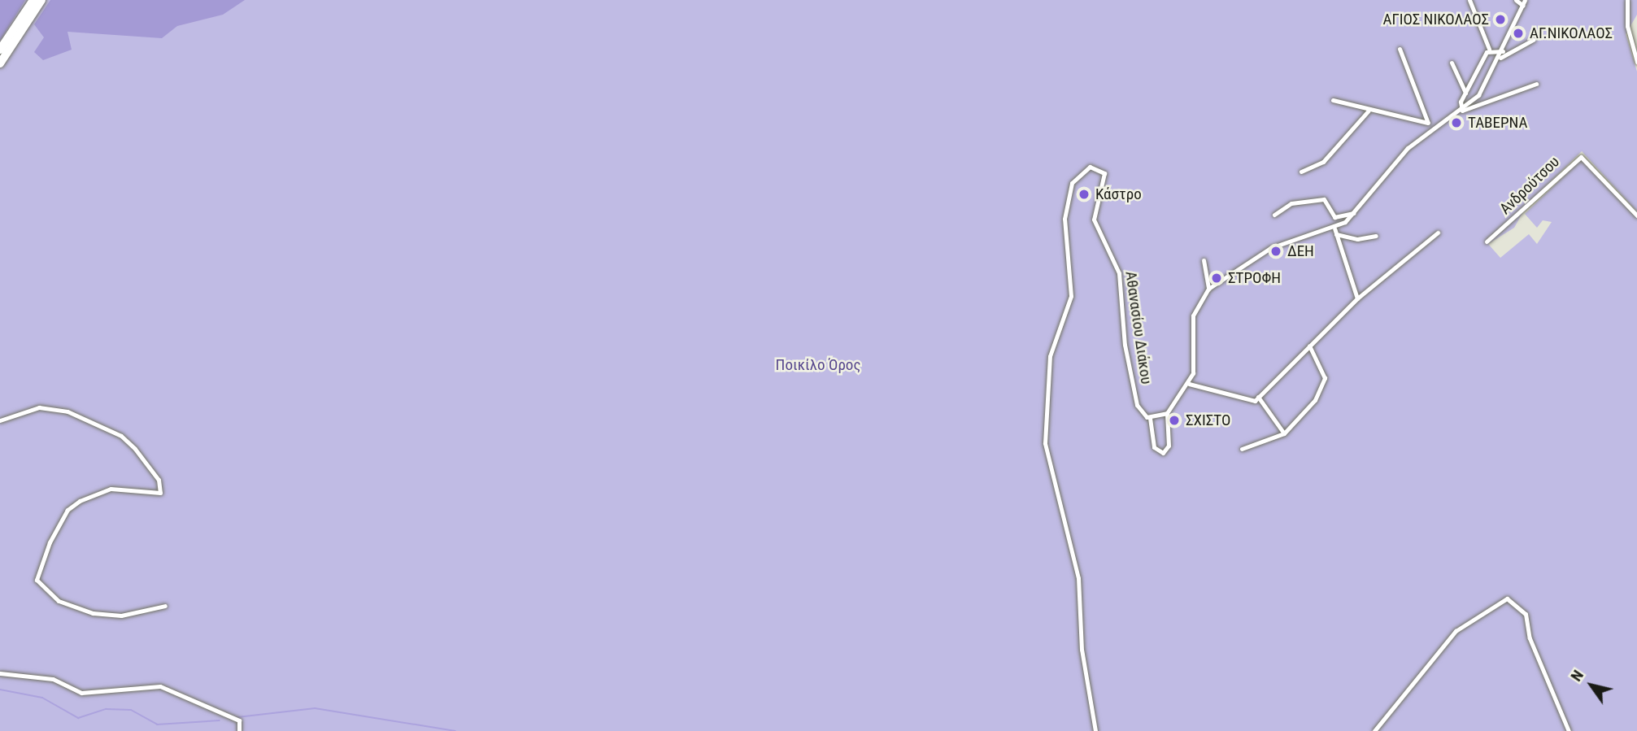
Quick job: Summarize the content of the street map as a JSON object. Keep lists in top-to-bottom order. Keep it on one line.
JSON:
{"streets":{"street":["Ανδρούτσου","Αθανασίου Διάκου"]},"parks":["Ποικίλο Όρος"],"places":["ΑΓΙΟΣ ΝΙΚΟΛΑΟΣ","ΑΓ.ΝΙΚΟΛΑΟΣ","ΤΑΒΕΡΝΑ","Κάστρο","ΔΕΗ","ΣΤΡΟΦΗ","ΣΧΙΣΤΟ"],"north":"top left"}
